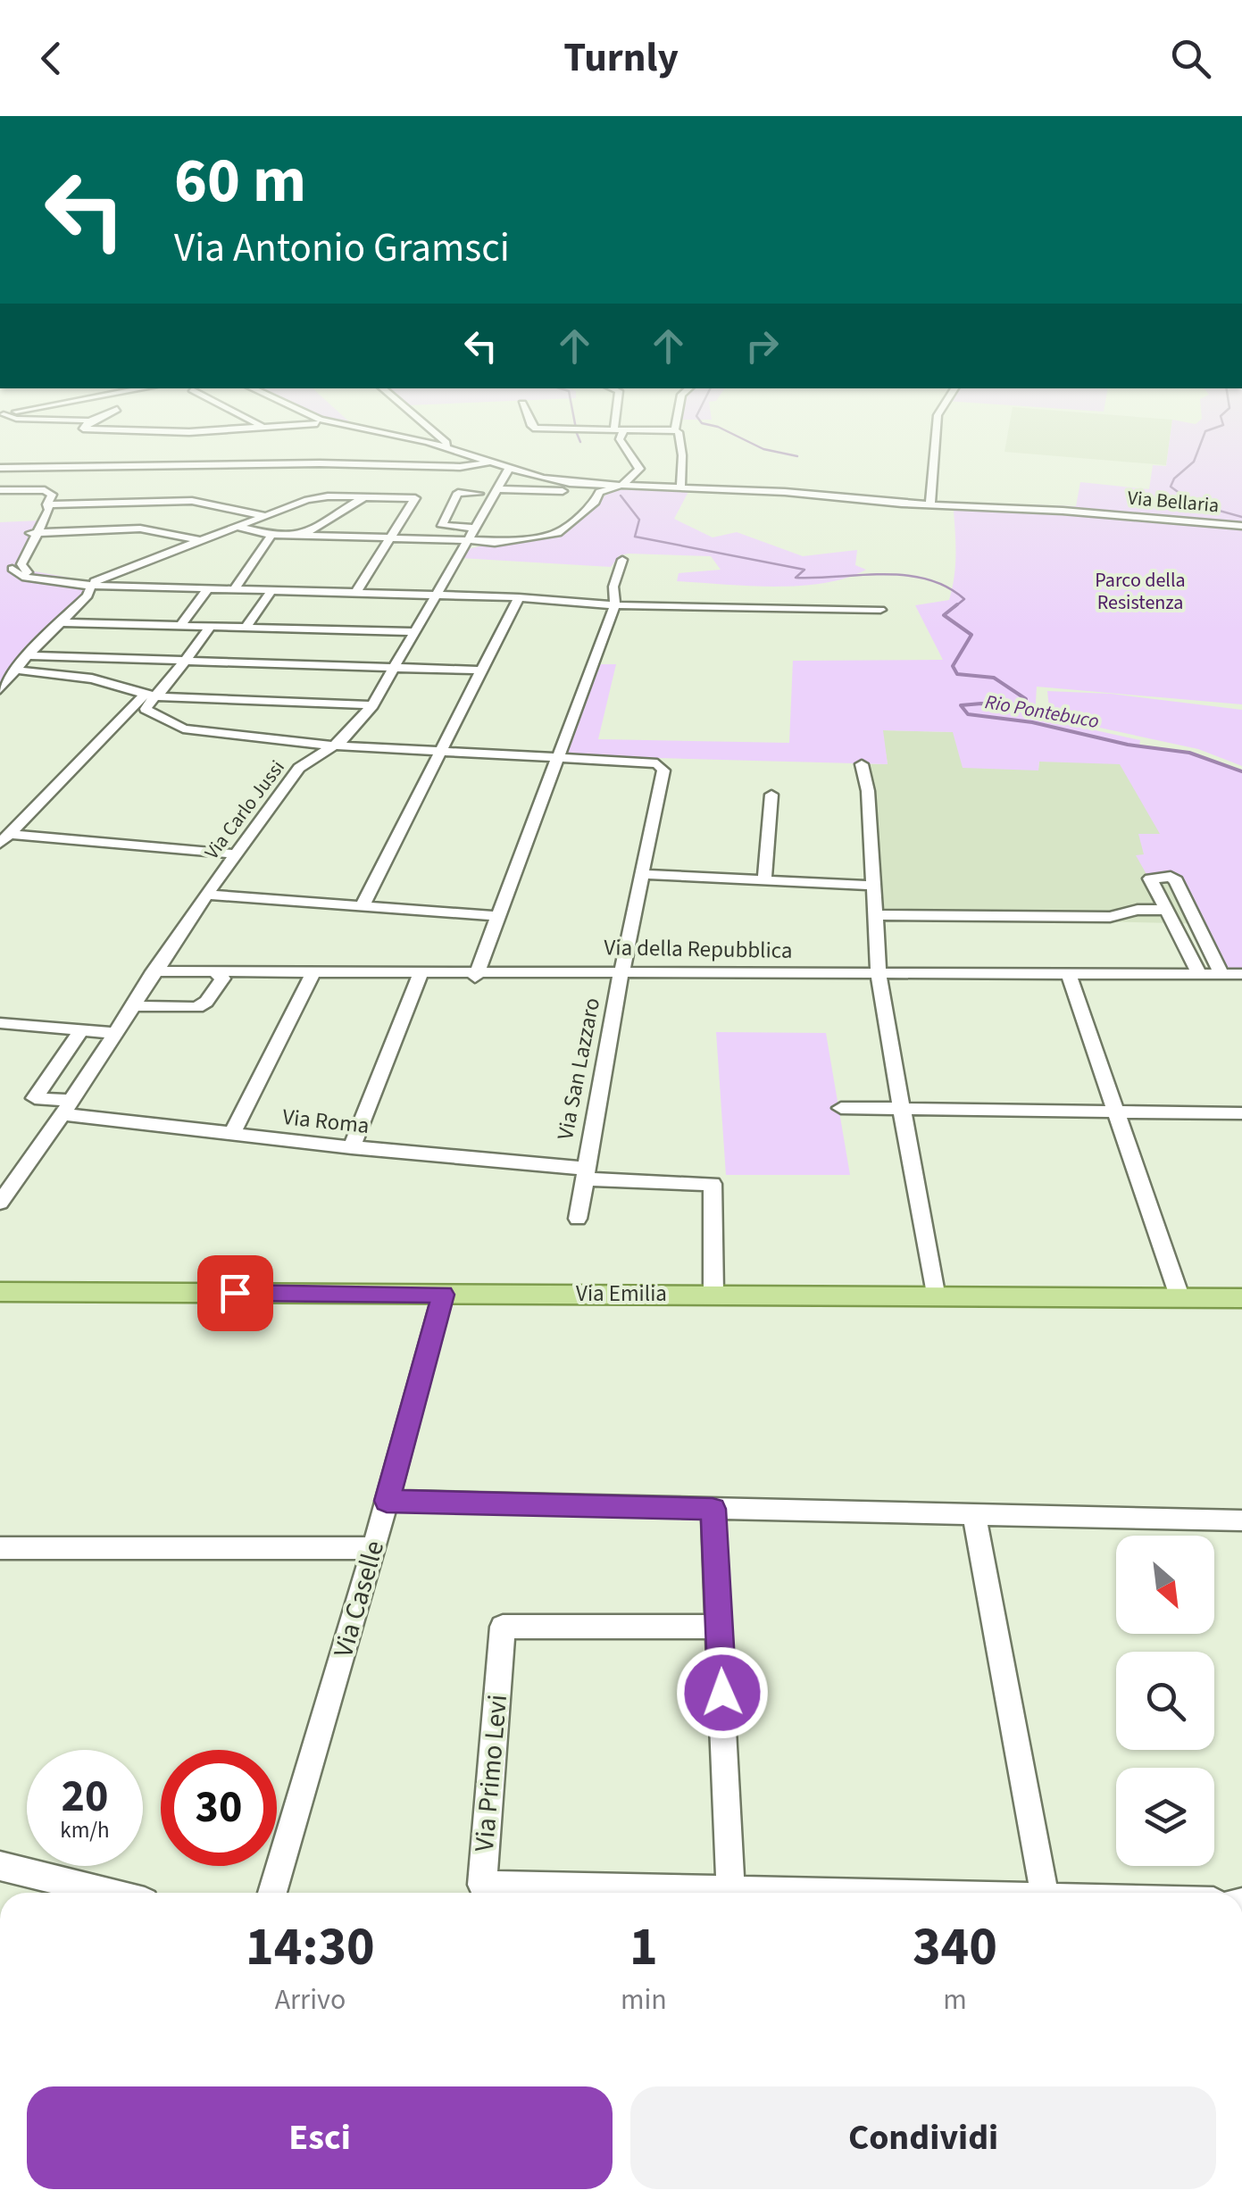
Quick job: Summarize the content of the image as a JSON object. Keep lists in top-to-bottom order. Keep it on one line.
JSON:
{"streets":{"main road":["Via Emilia"],"street":["Via Bellaria","Via Carlo Jussi","Via della Repubblica","Via San Lazzaro","Via Roma","Via Caselle","Via Primo Levi"]},"crossings":[["Via Bellaria","Via Carlo Jussi"],["Via Carlo Jussi","Via della Repubblica"],["Via Carlo Jussi","Via Roma"],["Via della Repubblica","Via San Lazzaro"],["Via San Lazzaro","Via Roma"],["Via Roma","Via Emilia"],["Via Emilia","Via Caselle"]],"water":["Rio Pontebuco"],"parks":["Parco della Resistenza"],"north":"bottom right","page":{"header":"Turnly","turn":["60 m","Via Antonio Gramsci"],"speed":"20 km/h","limit":"30","eta":["14:30","Arrivo","1","min","340","m"],"buttons":["Esci","Condividi"]}}
